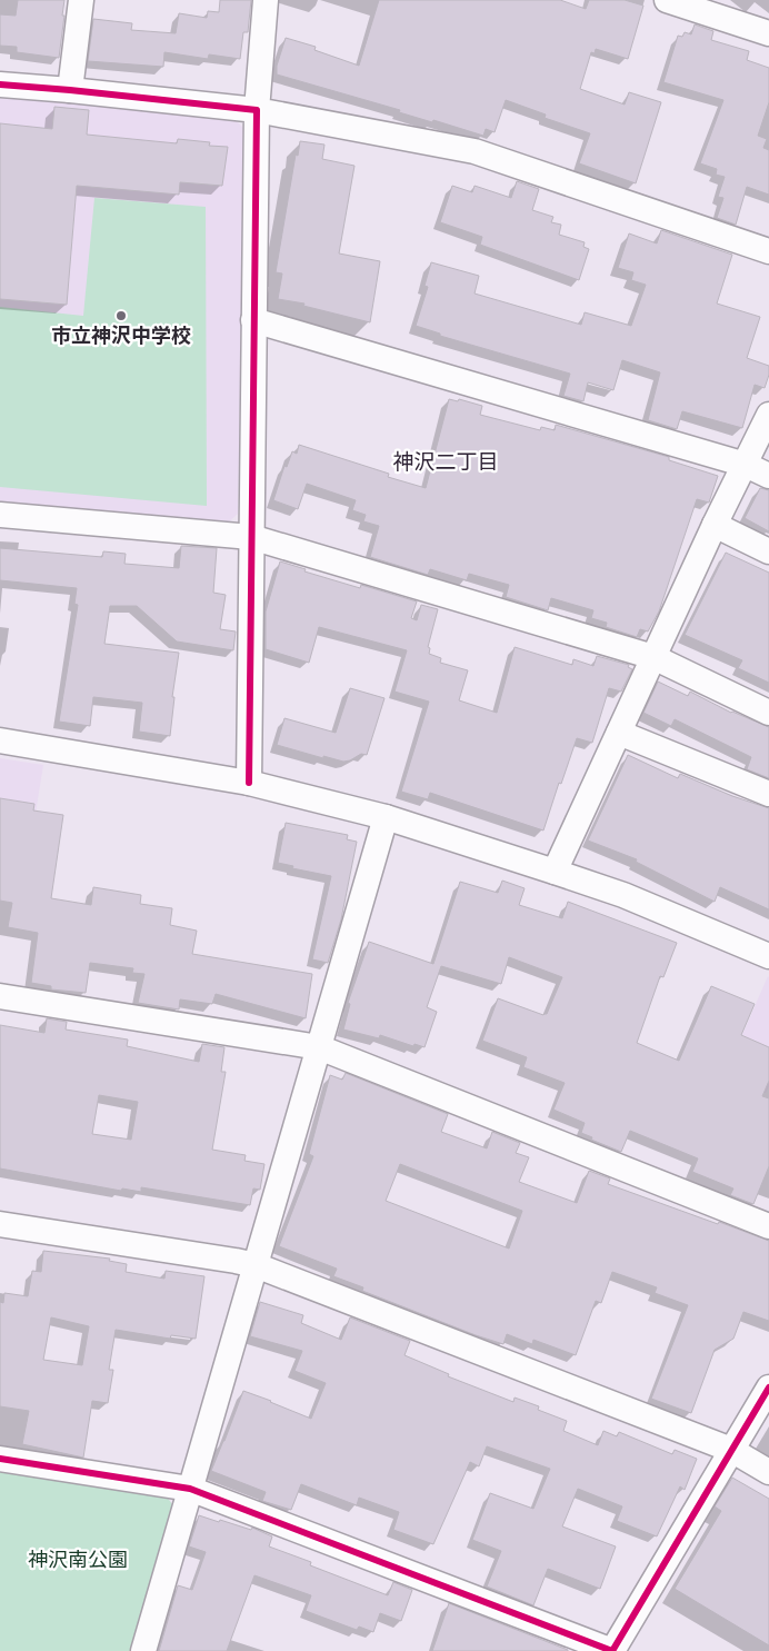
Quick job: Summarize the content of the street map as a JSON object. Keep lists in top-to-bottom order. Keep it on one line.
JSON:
{"districts":["神沢二丁目"],"parks":["神沢南公園"],"places":["市立神沢中学校"]}
